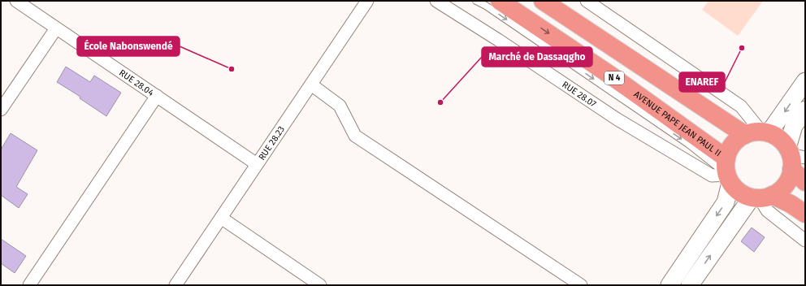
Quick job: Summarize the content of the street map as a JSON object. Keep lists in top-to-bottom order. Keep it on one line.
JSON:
{"streets":{"highway":["N 4","AVENUE PAPE JEAN PAUL II"],"street":["RUE 28.04","RUE 28.07","RUE 28.23"]},"crossings":[["RUE 28.04","RUE 28.23"],["RUE 28.07","AVENUE PAPE JEAN PAUL II"]],"places":["ENAREF","École Nabonswendé","Marché de Dassaqgho"]}
